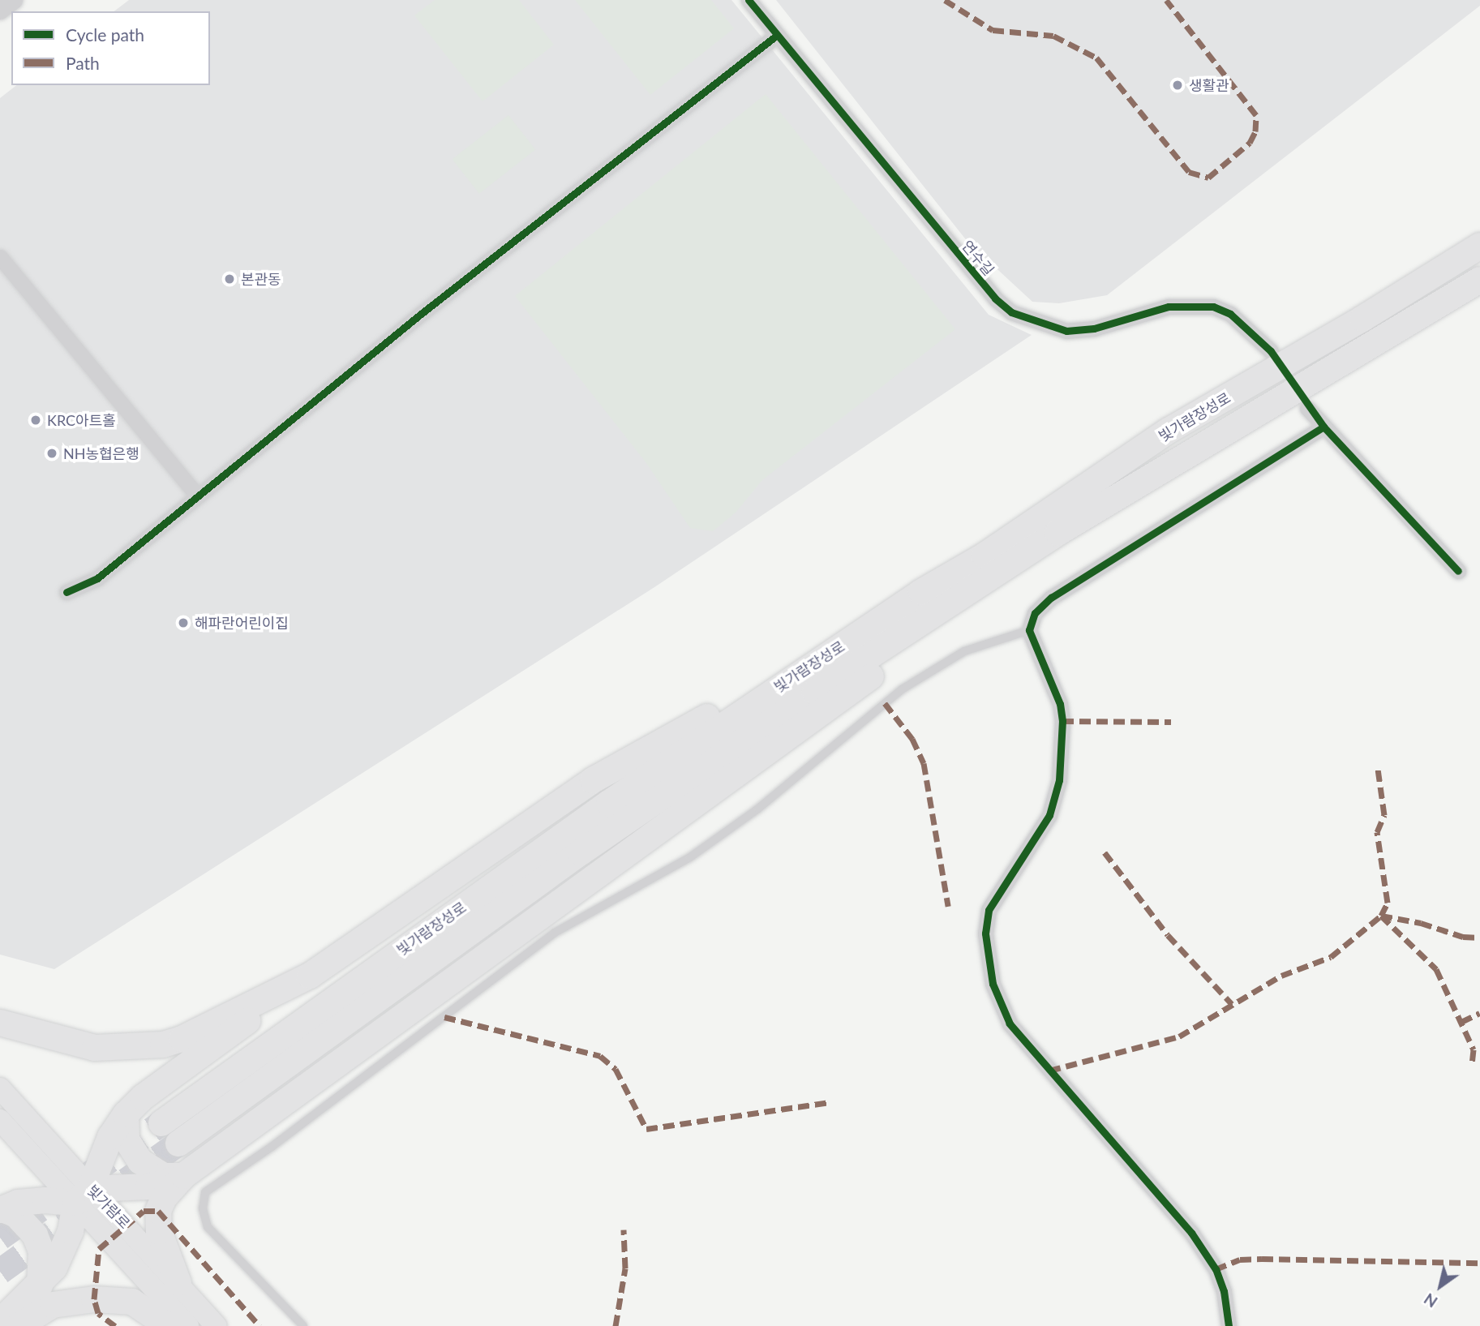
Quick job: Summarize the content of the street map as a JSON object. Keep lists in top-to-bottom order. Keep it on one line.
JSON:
{"streets":{"highway":["빛가람장성로"],"main road":["빛가람로"],"street":["연수길"]},"places":["생활관","본관동","KRC아트홀","NH농협은행","해파란어린이집"],"legend":["Cycle path","Path"],"north":"bottom left"}
